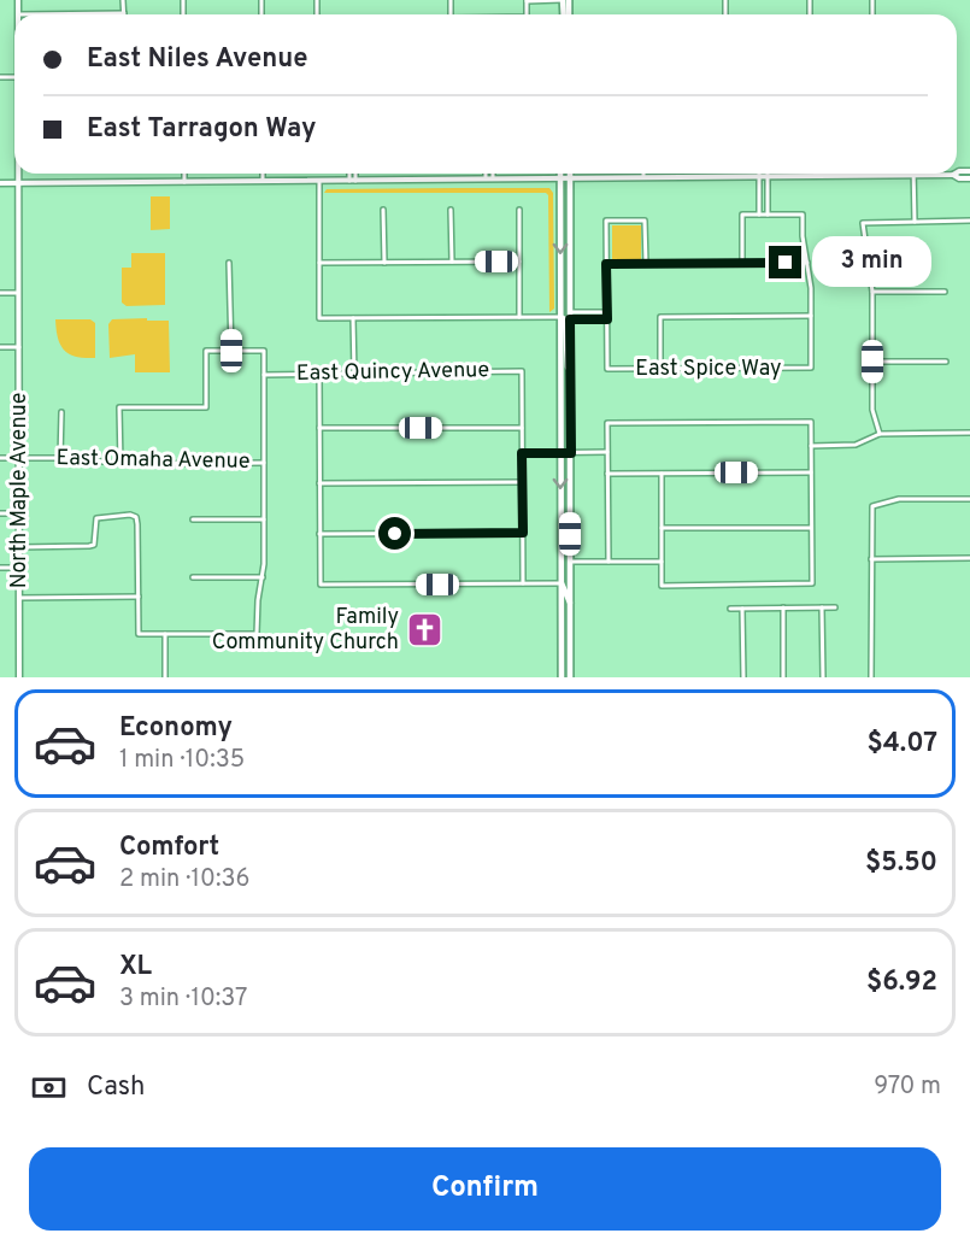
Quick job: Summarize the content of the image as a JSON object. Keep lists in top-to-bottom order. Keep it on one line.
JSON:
{"streets":{"street":["East Spice Way","East Quincy Avenue","East Omaha Avenue","North Maple Avenue"]},"crossings":[["East Omaha Avenue","North Maple Avenue"]],"places":{"church":["Family Community Church"]},"page":{"banner":["East Niles Avenue","East Tarragon Way"],"bubble":"3 min","list":[{"name":"Economy","note":"1 min · 10:35","value":"$4.07"},{"name":"Comfort","note":"2 min · 10:36","value":"$5.50"},{"name":"XL","note":"3 min · 10:37","value":"$6.92"}],"pay":["Cash","970 m"],"buttons":"Confirm"}}
